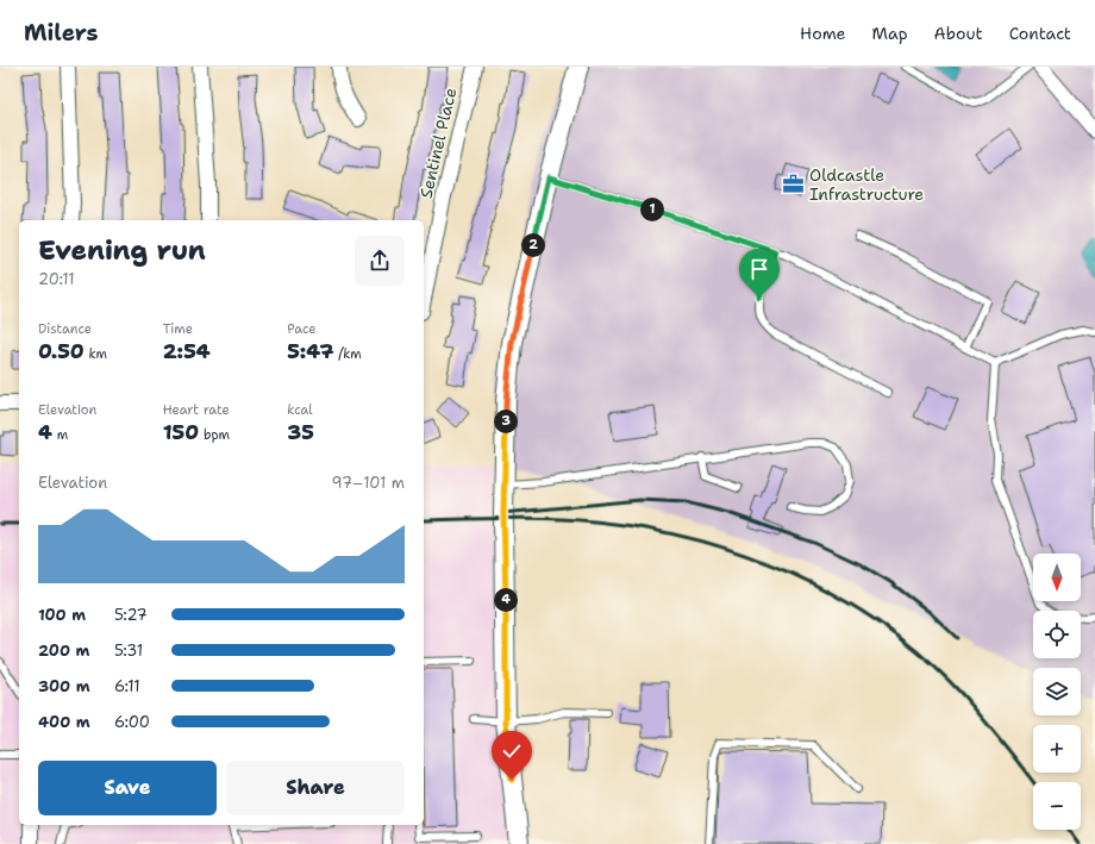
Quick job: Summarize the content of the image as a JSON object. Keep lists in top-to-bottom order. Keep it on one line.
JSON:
{"streets":{"street":["Sentinel Place"]},"places":{"office":["Oldcastle Infrastructure"]},"north":"bottom","page":{"header":"Milers","nav":["Home","Map","About","Contact"],"pins":["1","2","3","4"],"heading":["Evening run","20:11"],"stats":[["Distance","0.50 km"],["Time","2:54"],["Pace","5:47 /km"],["Elevation","4 m"],["Heart rate","150 bpm"],["kcal","35"]],"chart":["Elevation","97–101 m"],"map_buttons":["+","−"],"list":[{"name":"100 m","note":"5:27"},{"name":"200 m","note":"5:31"},{"name":"300 m","note":"6:11"},{"name":"400 m","note":"6:00"}],"buttons":["Save","Share"]}}
